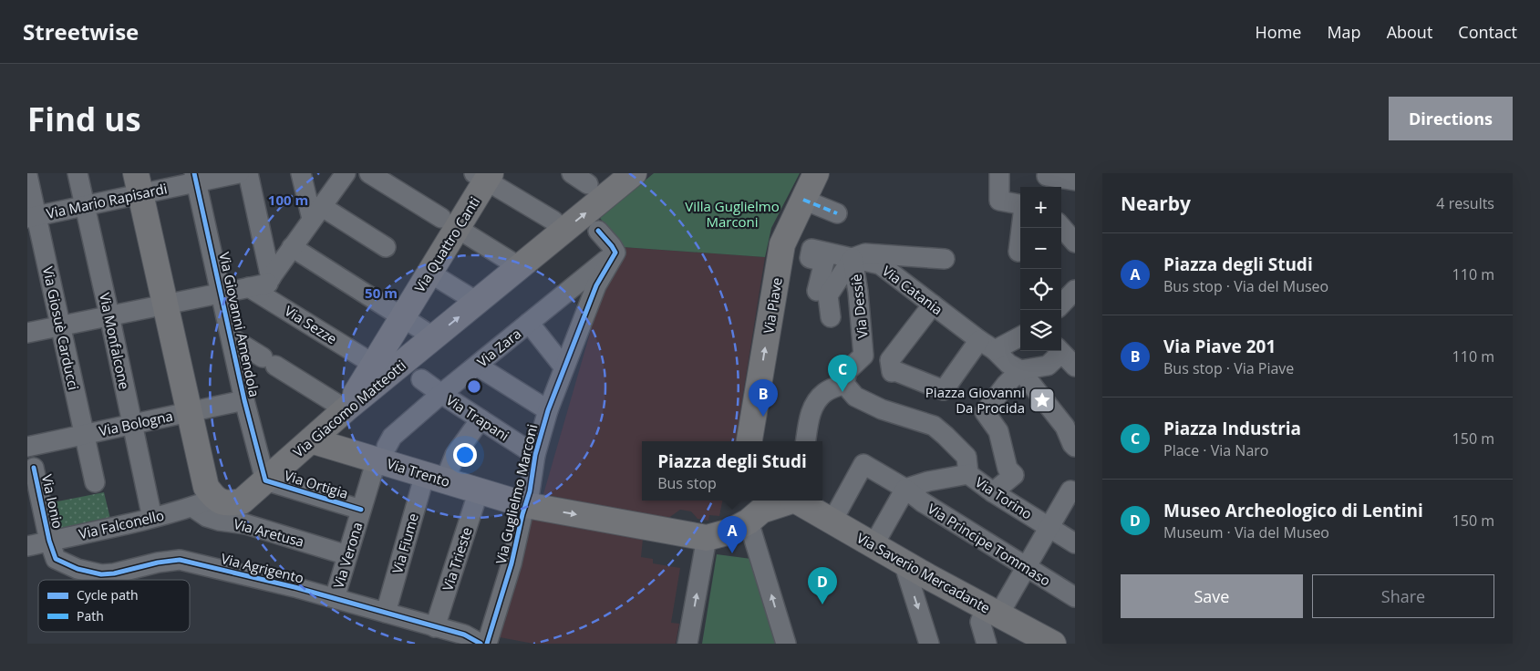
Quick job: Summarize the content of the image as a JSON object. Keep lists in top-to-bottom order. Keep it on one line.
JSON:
{"streets":{"main road":["Via Quattro Canti","Via Piave","Via Giacomo Matteotti","Via Trento","Via Saverio Mercadante"],"street":["Via Mario Rapisardi","Via Catania","Via Dessiè","Via Giovanni Amendola","Via Sezze","Via Giosuè Carducci","Via Monfalcone","Via Zara","Via Trapani","Via Bologna","Via Ortigia","Via Guglielmo Marconi","Via Torino","Via Ionio","Via Falconello","Via Aretusa","Via Fiume","Via Principe Tommaso","Via Verona","Via Trieste","Via Agrigento"]},"crossings":[["Via Mario Rapisardi","Via Giovanni Amendola"],["Via Mario Rapisardi","Via Giosuè Carducci"],["Via Mario Rapisardi","Via Monfalcone"],["Via Quattro Canti","Via Sezze"],["Via Quattro Canti","Via Giacomo Matteotti"],["Via Catania","Via Dessiè"],["Via Giovanni Amendola","Via Giacomo Matteotti"],["Via Giovanni Amendola","Via Bologna"],["Via Giovanni Amendola","Via Ortigia"],["Via Giosuè Carducci","Via Bologna"],["Via Monfalcone","Via Bologna"],["Via Zara","Via Trapani"],["Via Zara","Via Trento"],["Via Zara","Via Guglielmo Marconi"],["Via Zara","Via Verona"],["Via Giacomo Matteotti","Via Trento"],["Via Giacomo Matteotti","Via Ortigia"],["Via Giacomo Matteotti","Via Falconello"],["Via Giacomo Matteotti","Via Aretusa"],["Via Trapani","Via Guglielmo Marconi"],["Via Trapani","Via Fiume"],["Via Trento","Via Guglielmo Marconi"],["Via Trento","Via Fiume"],["Via Trento","Via Verona"],["Via Trento","Via Trieste"],["Via Ortigia","Via Verona"],["Via Torino","Via Principe Tommaso"],["Via Ionio","Via Falconello"],["Via Ionio","Via Agrigento"],["Via Falconello","Via Aretusa"],["Via Falconello","Via Agrigento"],["Via Aretusa","Via Verona"],["Via Fiume","Via Agrigento"],["Via Verona","Via Agrigento"],["Via Trieste","Via Agrigento"]],"one_way":["Via Piave","Via Giacomo Matteotti","Via Trento"],"parks":["Villa Guglielmo Marconi"],"places":{"place":["Piazza Giovanni Da Procida"]},"legend":["Cycle path","Path"],"page":{"header":"Streetwise","nav":["Home","Map","About","Contact"],"buttons":["Directions",["Save","Share"]],"title":"Find us","heading":["Nearby","4 results"],"map_buttons":["+","−"],"list":[{"mark":"A","name":"Piazza degli Studi","note":"Bus stop · Via del Museo","value":"110 m"},{"mark":"B","name":"Via Piave 201","note":"Bus stop · Via Piave","value":"110 m"},{"mark":"C","name":"Piazza Industria","note":"Place · Via Naro","value":"150 m"},{"mark":"D","name":"Museo Archeologico di Lentini","note":"Museum · Via del Museo","value":"150 m"}],"pins":["C","B","A","D"],"popup":["Piazza degli Studi","Bus stop"]},"rings":["100 m","50 m"]}
